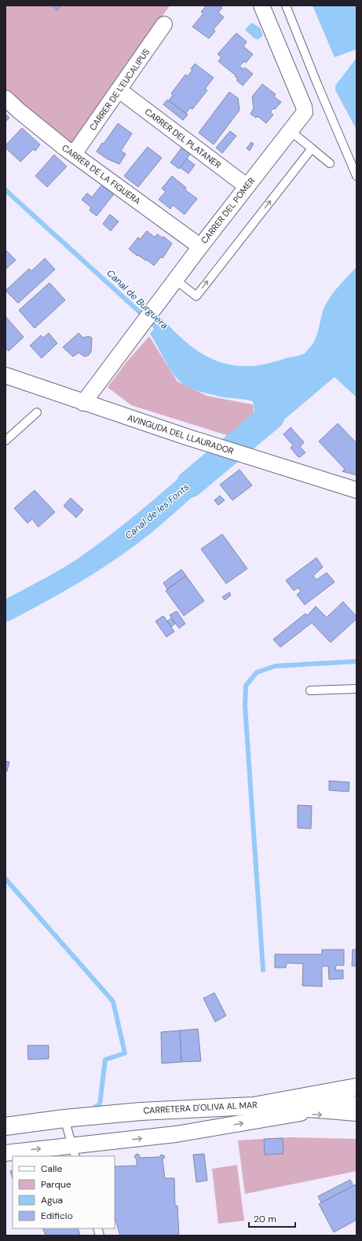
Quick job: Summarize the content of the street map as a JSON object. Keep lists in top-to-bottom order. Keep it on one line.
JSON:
{"streets":{"street":["CARRER DE L'EUCALIPUS","CARRER DEL PLATANER","CARRER DE LA FIGUERA","CARRER DEL POMER","AVINGUDA DEL LLAURADOR","CARRETERA D'OLIVA AL MAR"]},"crossings":[["CARRER DE L'EUCALIPUS","CARRER DEL PLATANER"],["CARRER DE L'EUCALIPUS","CARRER DE LA FIGUERA"],["CARRER DEL PLATANER","CARRER DEL POMER"],["CARRER DE LA FIGUERA","CARRER DEL POMER"],["CARRER DEL POMER","AVINGUDA DEL LLAURADOR"]],"water":["Canal de Burguera","Canal de les Fonts"],"legend":["Calle","Parque","Agua","Edificio"],"scale_bar":"20 m"}
